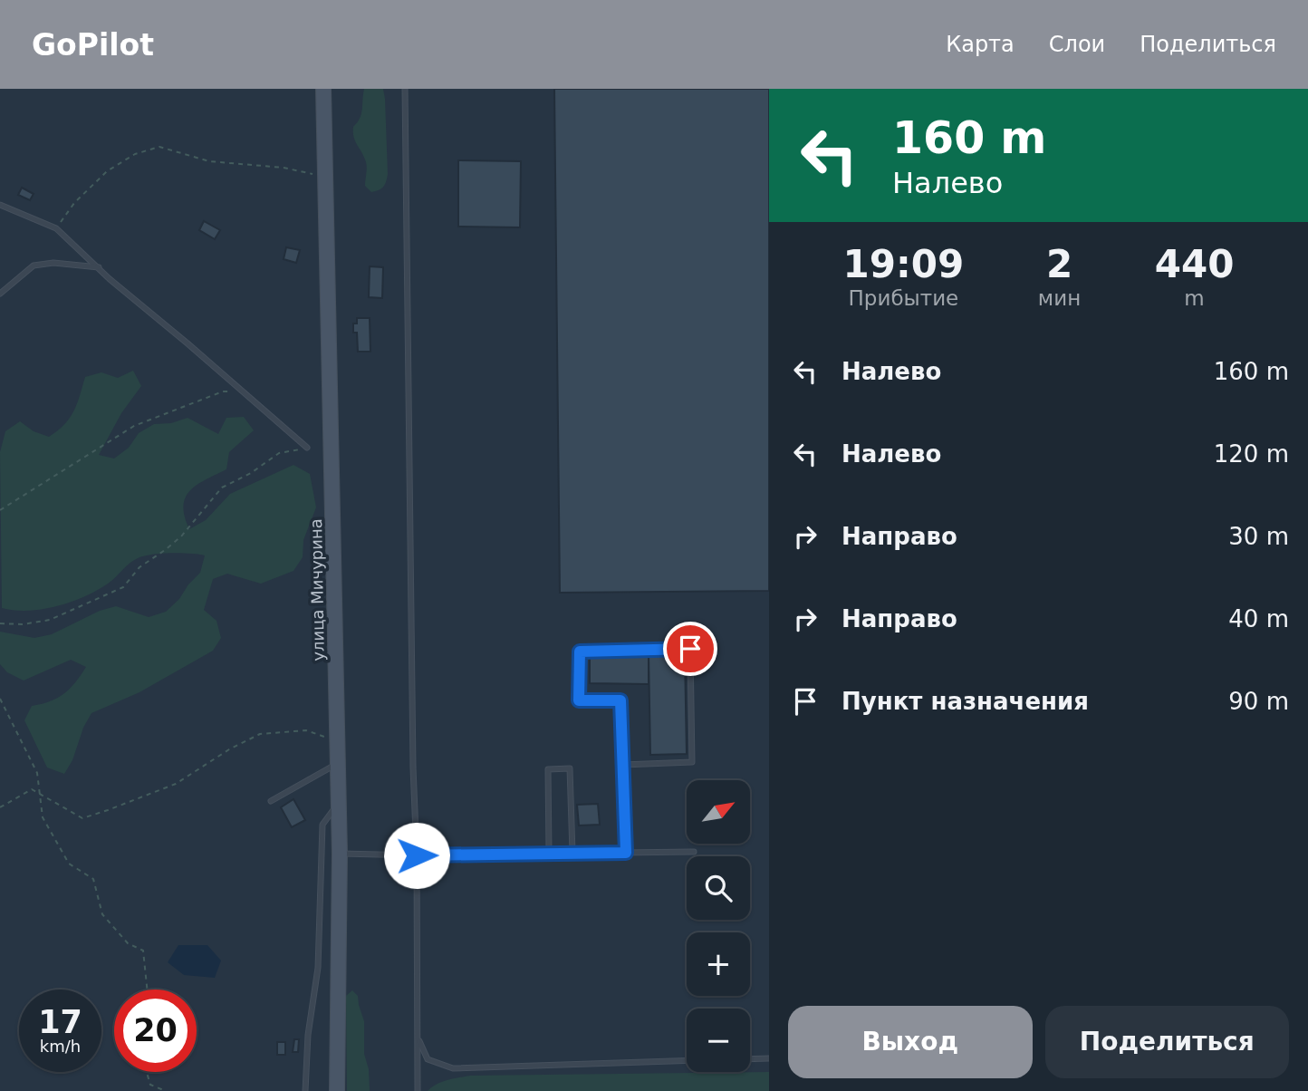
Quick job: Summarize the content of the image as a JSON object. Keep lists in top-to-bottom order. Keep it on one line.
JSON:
{"streets":{"main road":["улица Мичурина"]},"north":"top right","page":{"header":"GoPilot","nav":["Карта","Слои","Поделиться"],"turn":["160 m","Налево"],"eta":["19:09","Прибытие","2","мин","440","m"],"list":[{"name":"Налево","value":"160 m"},{"name":"Налево","value":"120 m"},{"name":"Направо","value":"30 m"},{"name":"Направо","value":"40 m"},{"name":"Пункт назначения","value":"90 m"}],"map_buttons":["+","−"],"speed":"17 km/h","limit":"20","buttons":["Выход","Поделиться"]}}
